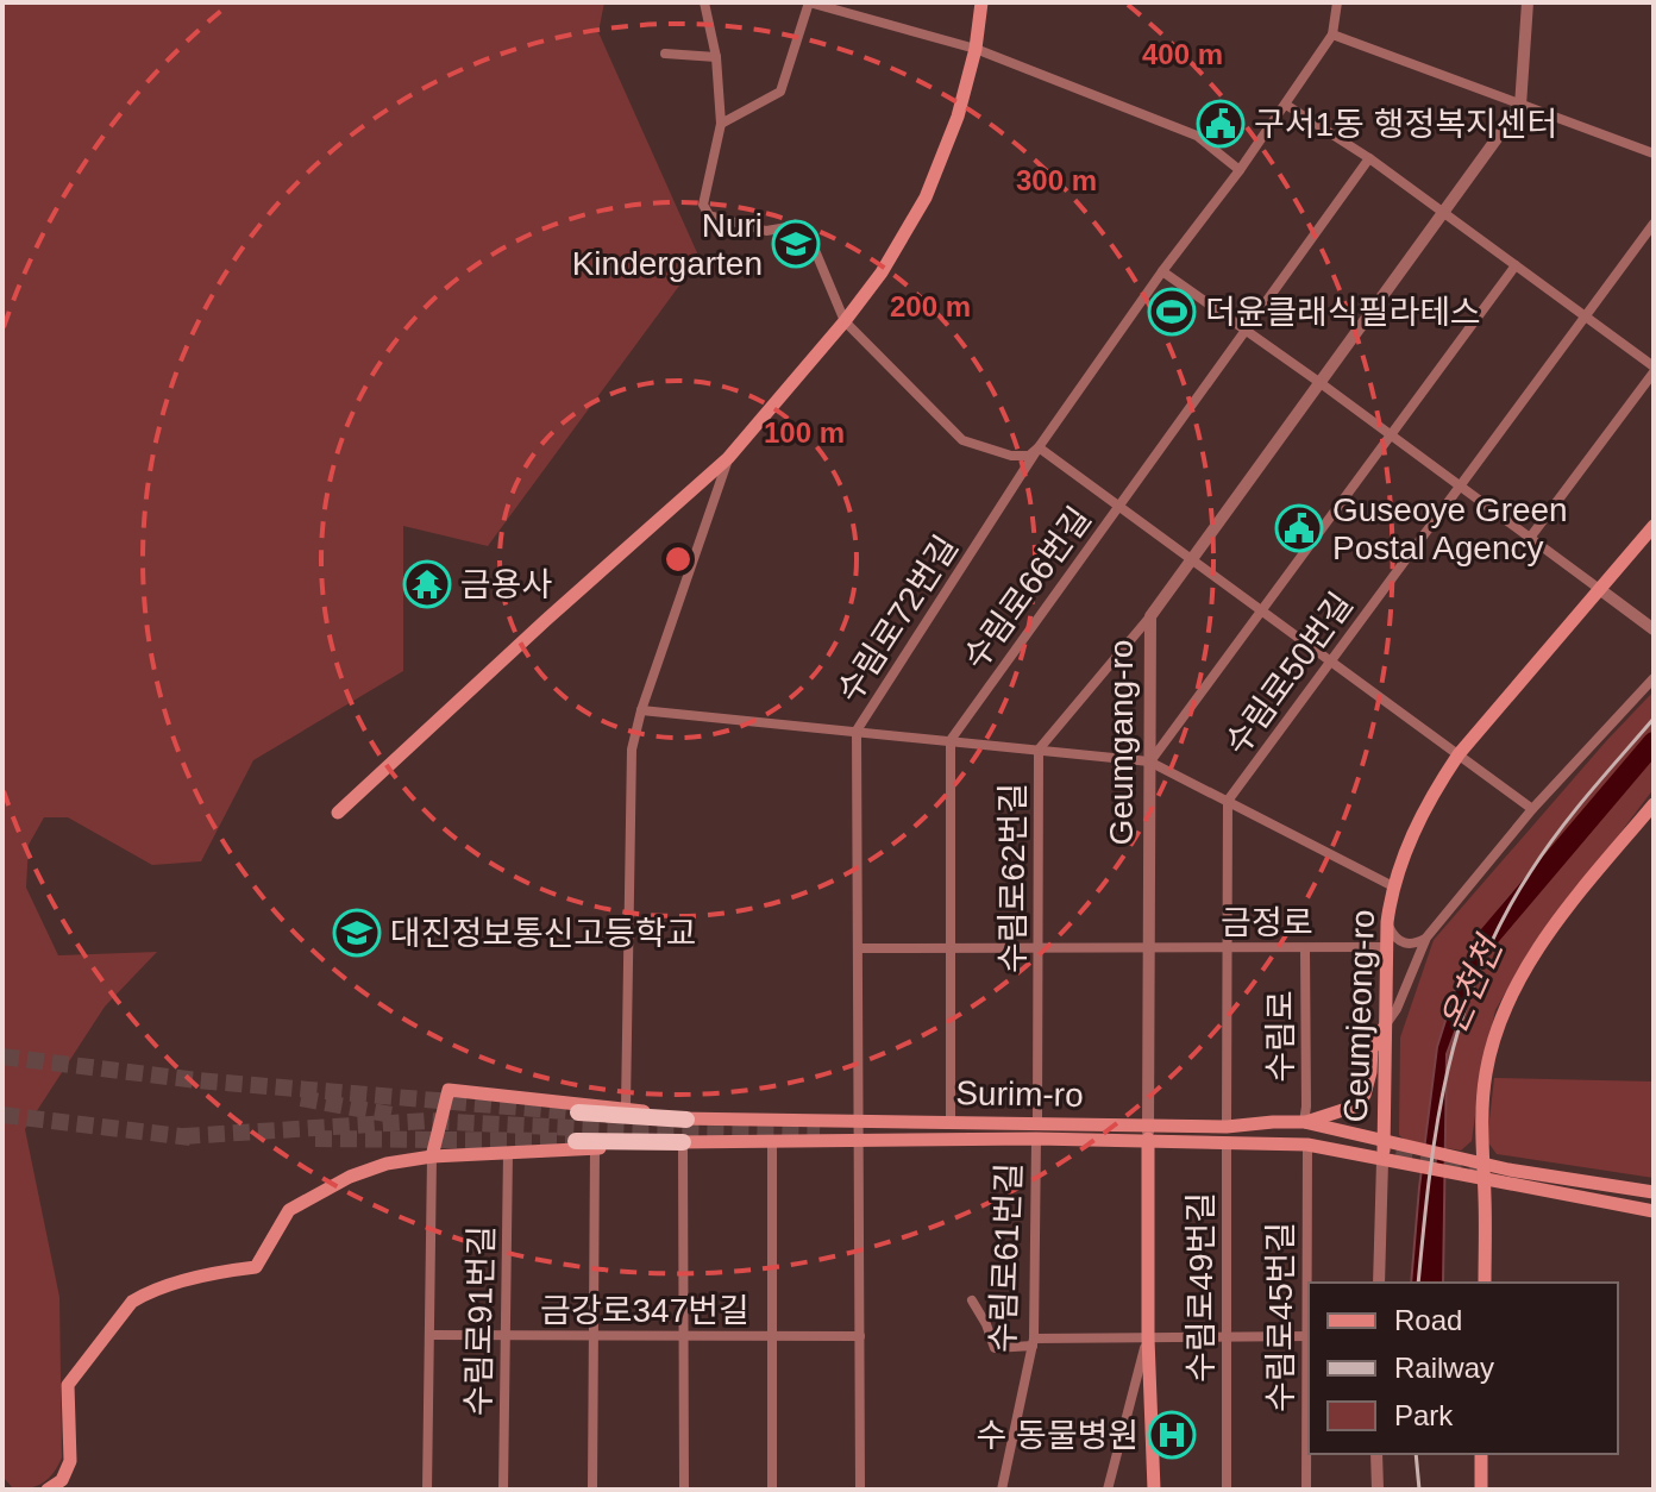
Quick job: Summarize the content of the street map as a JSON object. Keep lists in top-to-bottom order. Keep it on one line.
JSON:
{"streets":{"main road":["Geumgang-ro","Geumjeong-ro","Surim-ro"],"street":["수림로66번길","수림로72번길","수림로50번길","수림로62번길","금정로","수림로","수림로61번길","수림로49번길","금강로347번길","수림로45번길","수림로91번길"]},"crossings":[["수림로72번길","금정로"],["수림로72번길","Surim-ro"],["수림로72번길","금강로347번길"],["수림로50번길","금정로"],["수림로50번길","Surim-ro"],["Geumgang-ro","수림로62번길"],["Geumgang-ro","금정로"],["Geumgang-ro","Surim-ro"],["수림로62번길","금정로"],["수림로62번길","Surim-ro"],["금정로","Geumjeong-ro"],["금정로","수림로"],["Geumjeong-ro","Surim-ro"],["수림로","Surim-ro"],["Surim-ro","수림로61번길"],["Surim-ro","수림로49번길"],["Surim-ro","수림로45번길"],["Surim-ro","수림로91번길"],["금강로347번길","수림로91번길"]],"water":["온천천"],"places":{"public building":["구서1동 행정복지센터","Guseoye Green Postal Agency"],"school or university":["Nuri Kindergarten","대진정보통신고등학교"],"sports":["더윤클래식필라테스"],"temple":["금용사"],"hospital":["수 동물병원"]},"legend":["Road","Railway","Park"],"rings":["400 m","300 m","200 m","100 m"]}
